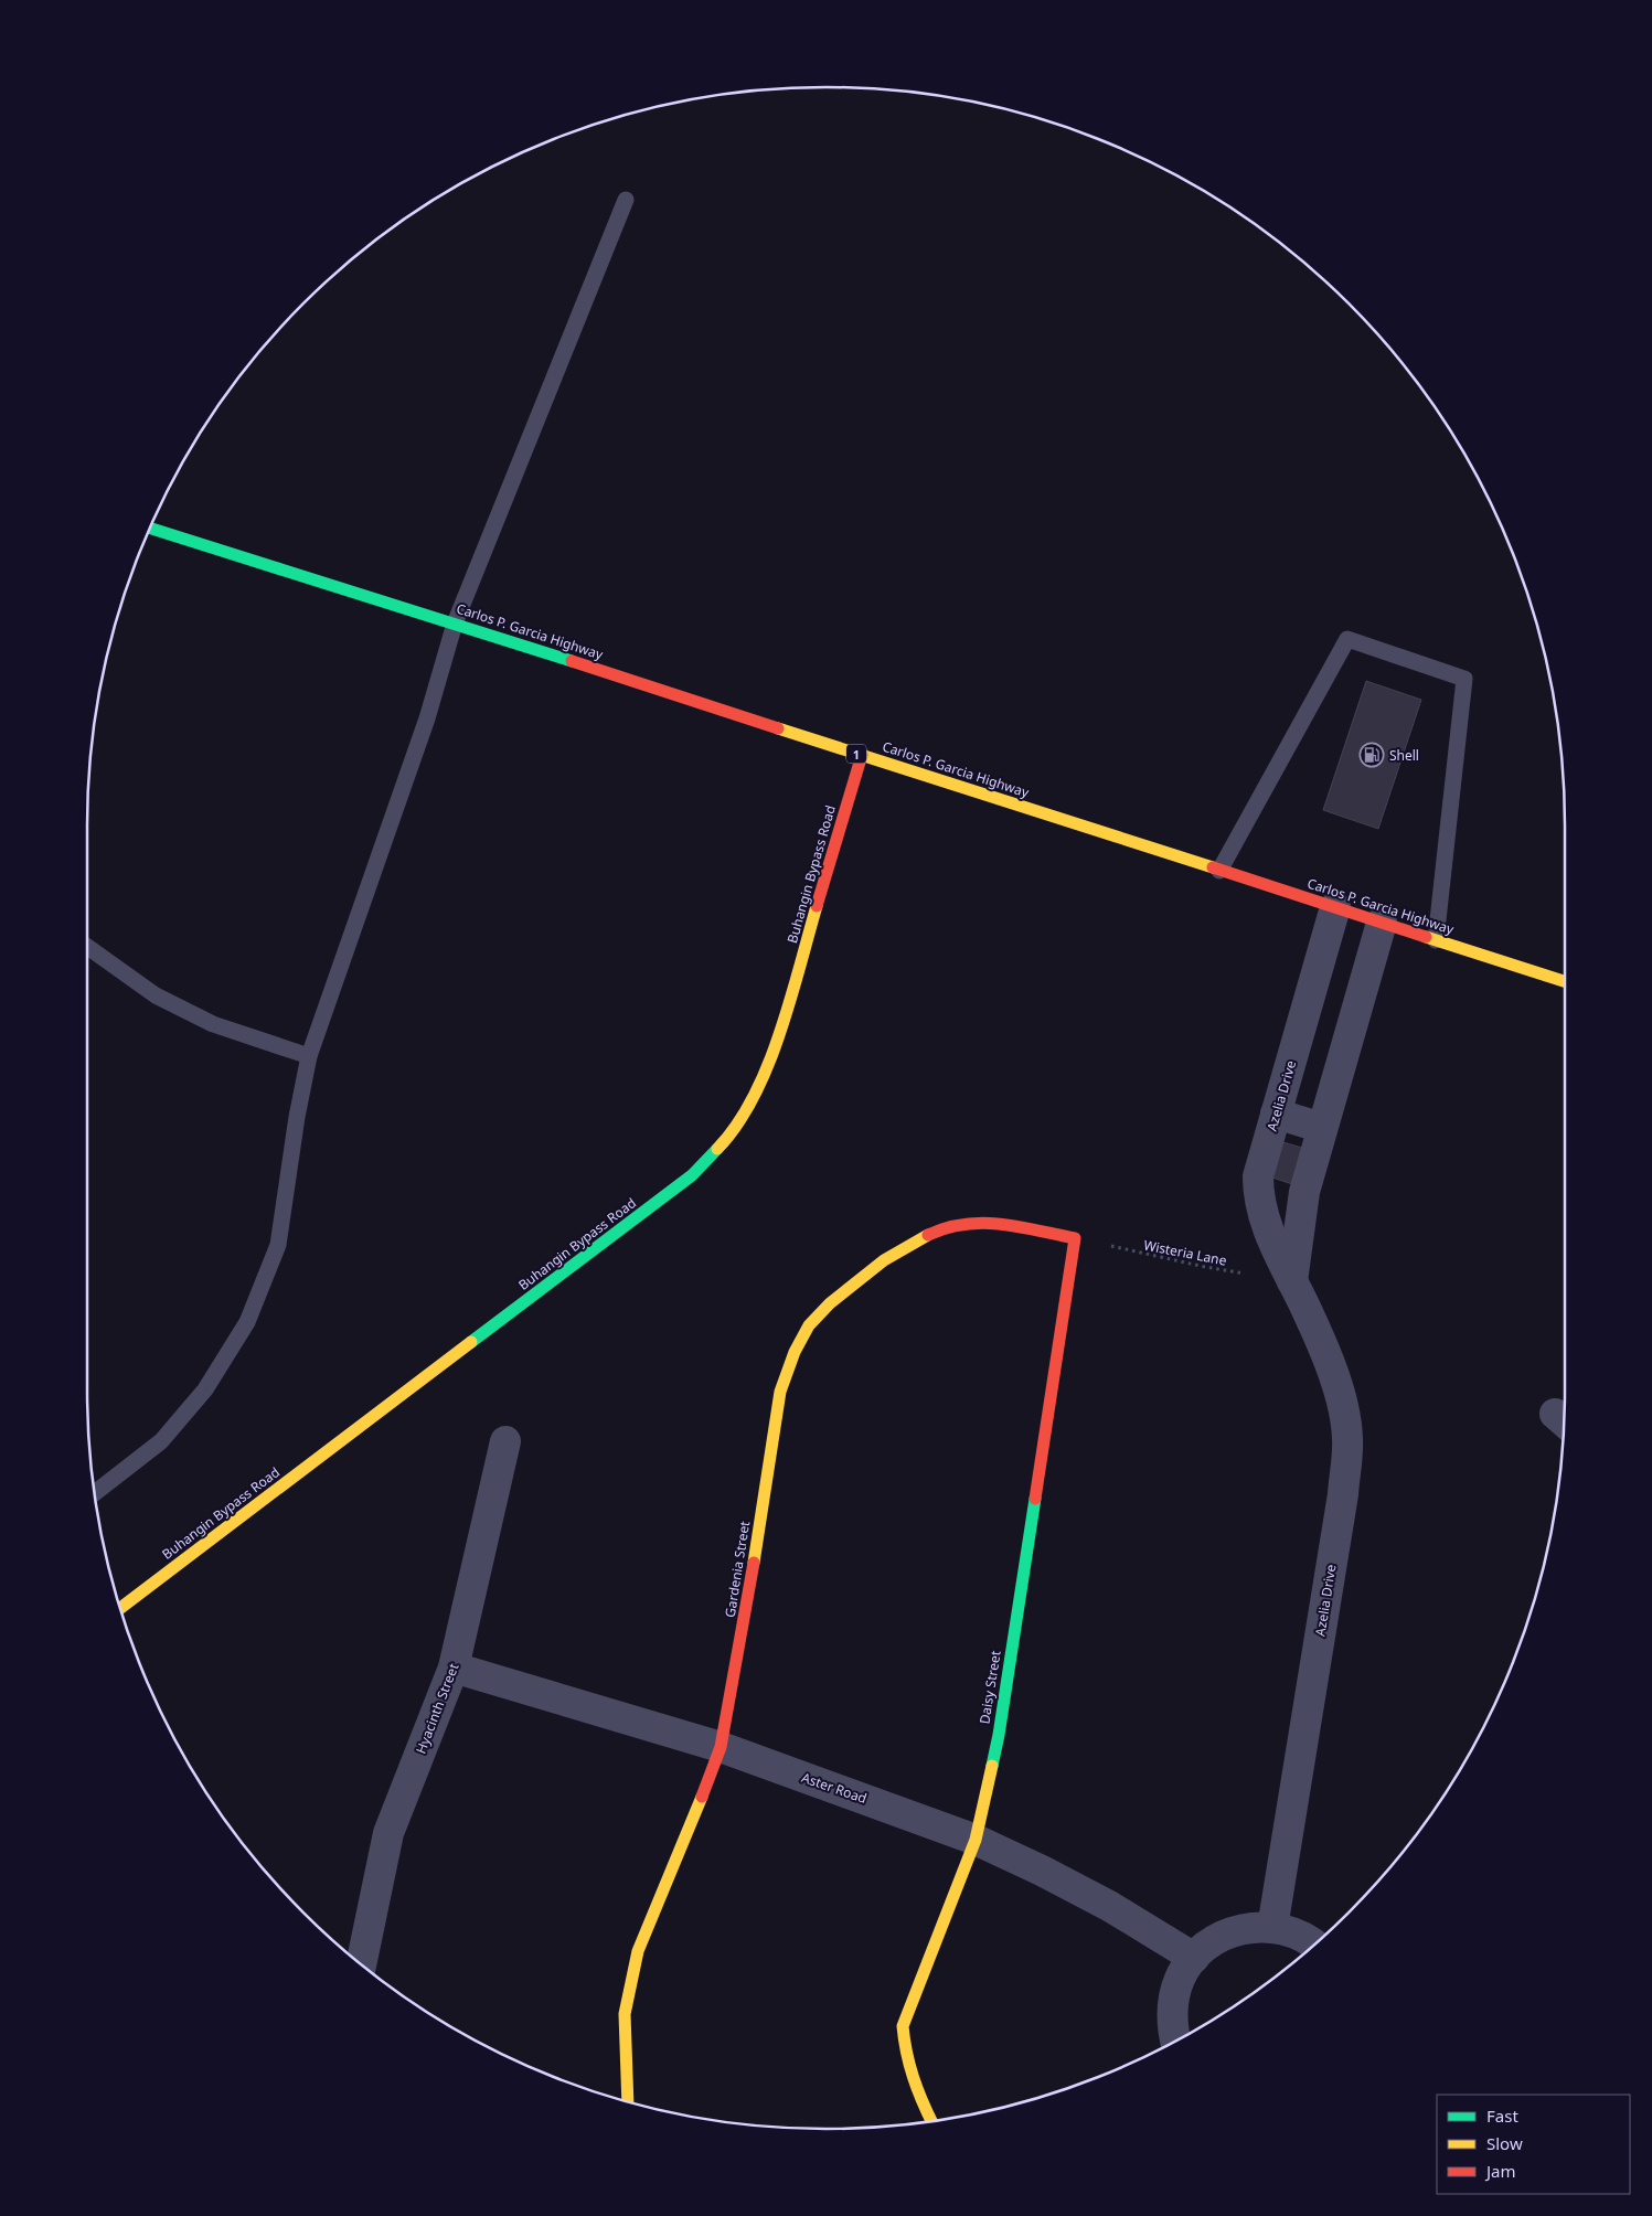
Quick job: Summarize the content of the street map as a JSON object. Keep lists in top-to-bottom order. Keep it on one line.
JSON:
{"streets":{"main road":["Carlos P. Garcia Highway","1","Buhangin Bypass Road","Gardenia Street","Daisy Street"],"street":["Azelia Drive","Hyacinth Street","Aster Road"],"path":["Wisteria Lane"]},"crossings":[["Carlos P. Garcia Highway","Buhangin Bypass Road"],["Carlos P. Garcia Highway","Azelia Drive"],["Azelia Drive","Wisteria Lane"],["Wisteria Lane","Gardenia Street"],["Wisteria Lane","Daisy Street"],["Gardenia Street","Daisy Street"],["Gardenia Street","Aster Road"],["Daisy Street","Aster Road"],["Hyacinth Street","Aster Road"]],"places":{"fuel station":["Shell"]},"legend":["Fast","Slow","Jam"]}
